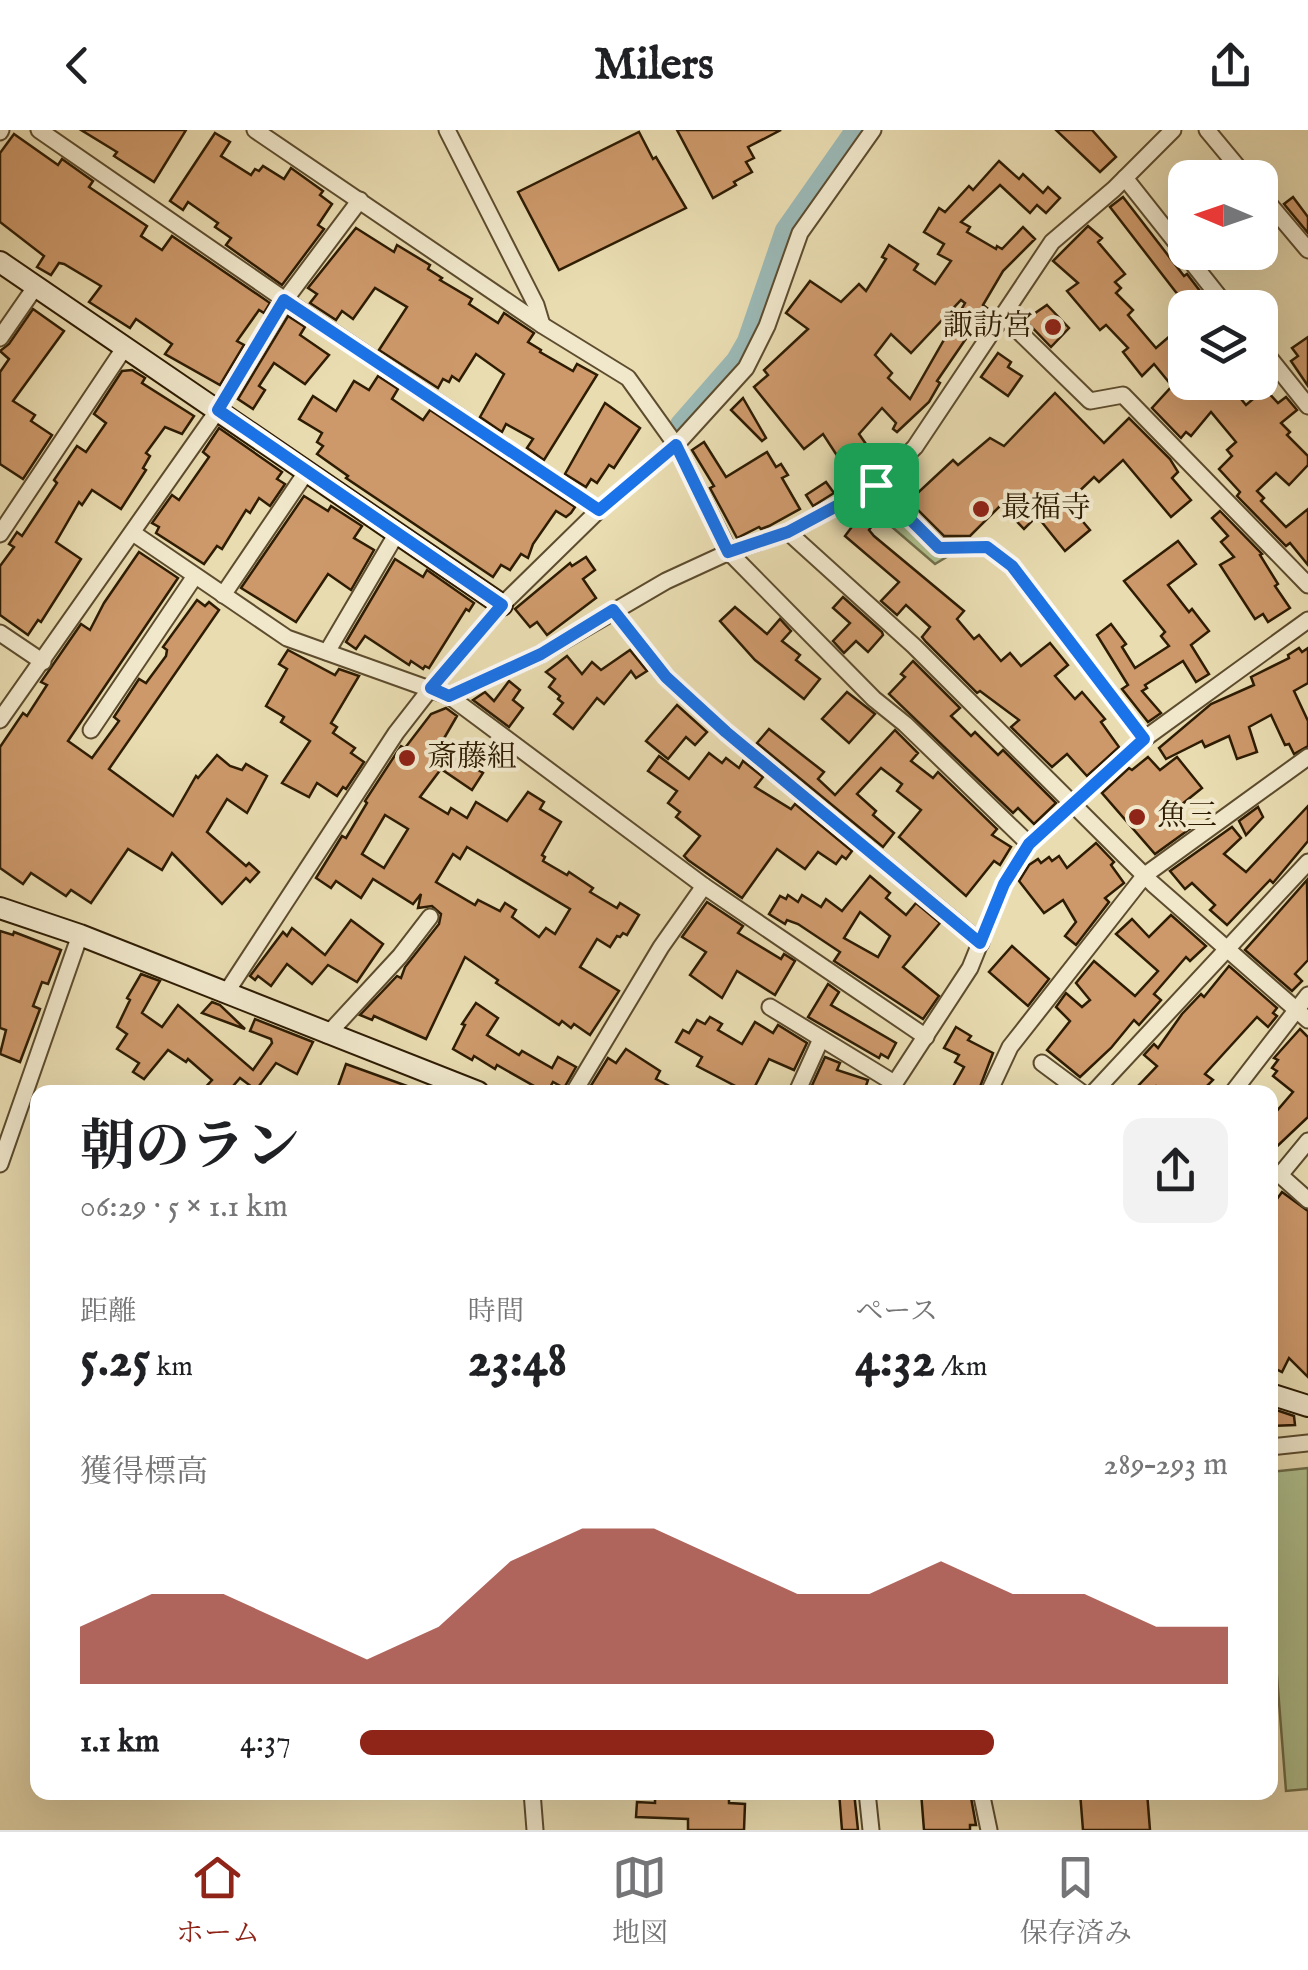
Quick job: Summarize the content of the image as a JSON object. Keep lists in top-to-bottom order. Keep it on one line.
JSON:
{"places":["諏訪宮","最福寺","斎藤組","魚三"],"north":"left","page":{"header":"Milers","heading":["朝のラン","06:29 · 5 × 1.1 km"],"stats":[["距離","5.25 km"],["時間","23:48"],["ペース","4:32 /km"]],"chart":["獲得標高","289–293 m"],"list":[{"name":"1.1 km","note":"4:37"}],"tabs":["ホーム","地図","保存済み"]}}
